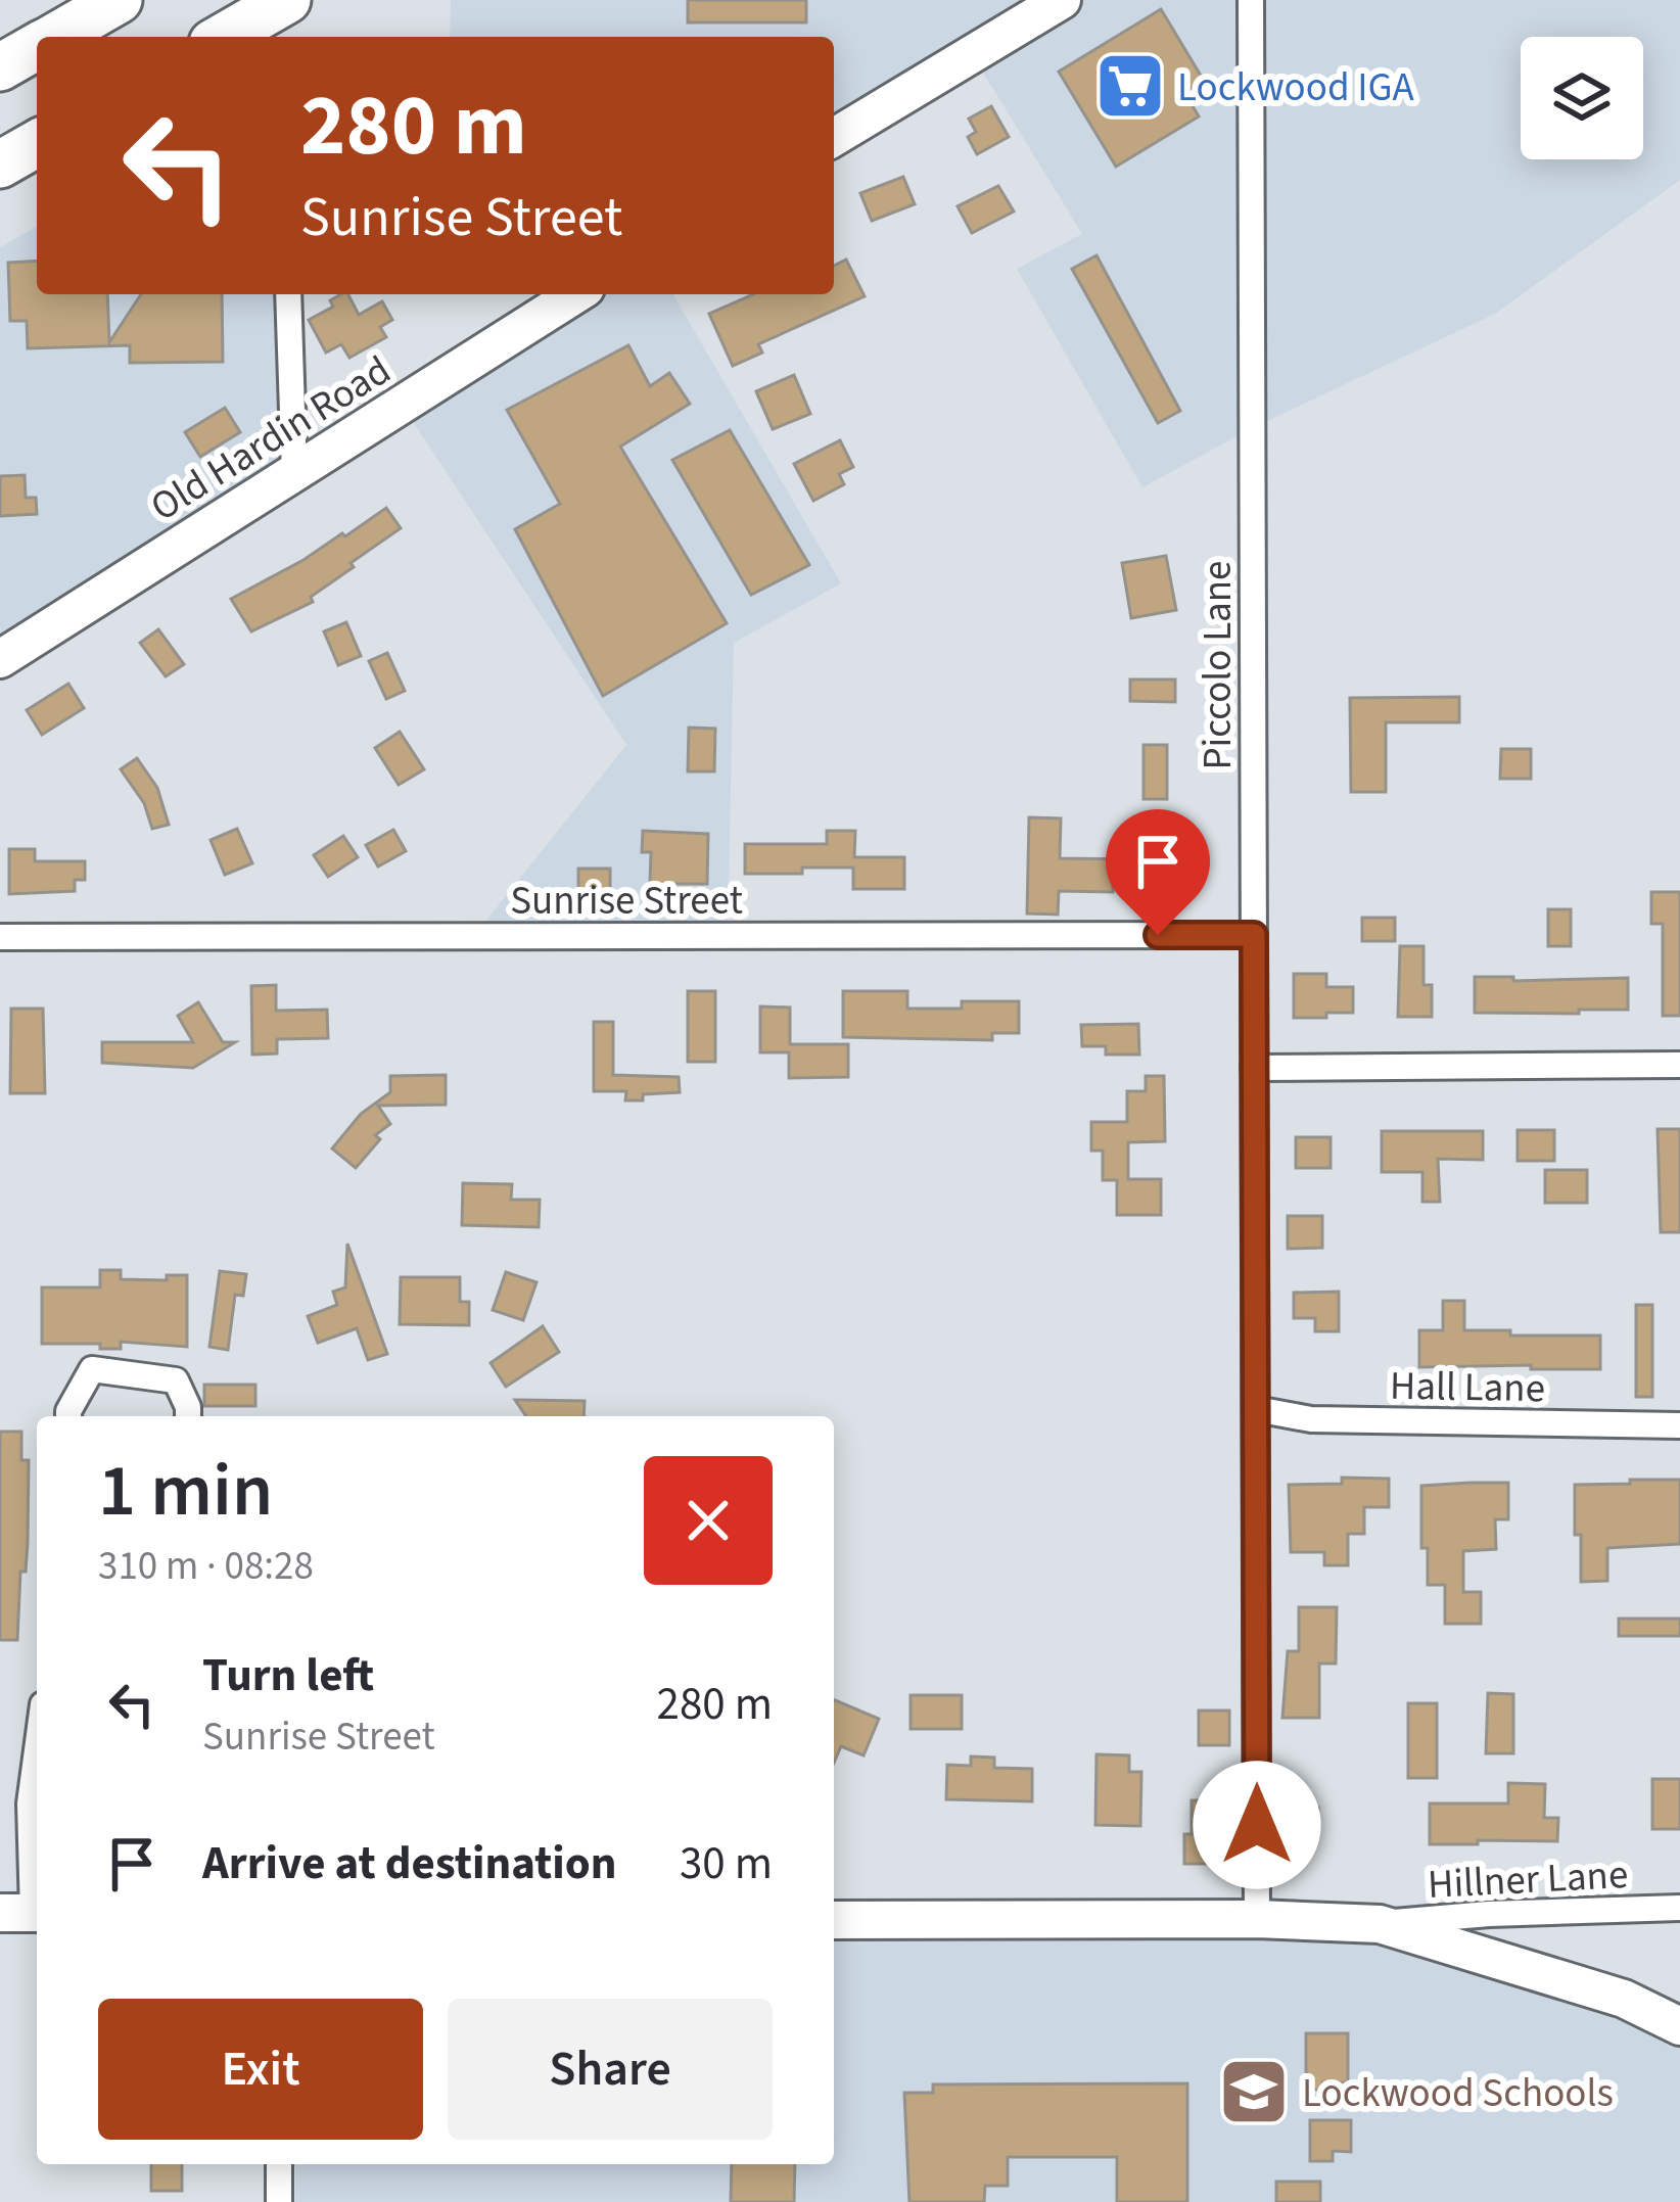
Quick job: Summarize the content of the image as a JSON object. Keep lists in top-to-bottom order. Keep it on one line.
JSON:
{"streets":{"main road":["Old Hardin Road"],"street":["Piccolo Lane","Sunrise Street","Hall Lane","Hillner Lane"]},"crossings":[["Piccolo Lane","Sunrise Street"],["Piccolo Lane","Hall Lane"]],"places":{"supermarket":["Lockwood IGA"],"school or university":["Lockwood Schools"]},"page":{"turn":["280 m","Sunrise Street"],"heading":["1 min","310 m · 08:28"],"list":[{"name":"Turn left","note":"Sunrise Street","value":"280 m"},{"name":"Arrive at destination","value":"30 m"}],"buttons":["Exit","Share"]}}
